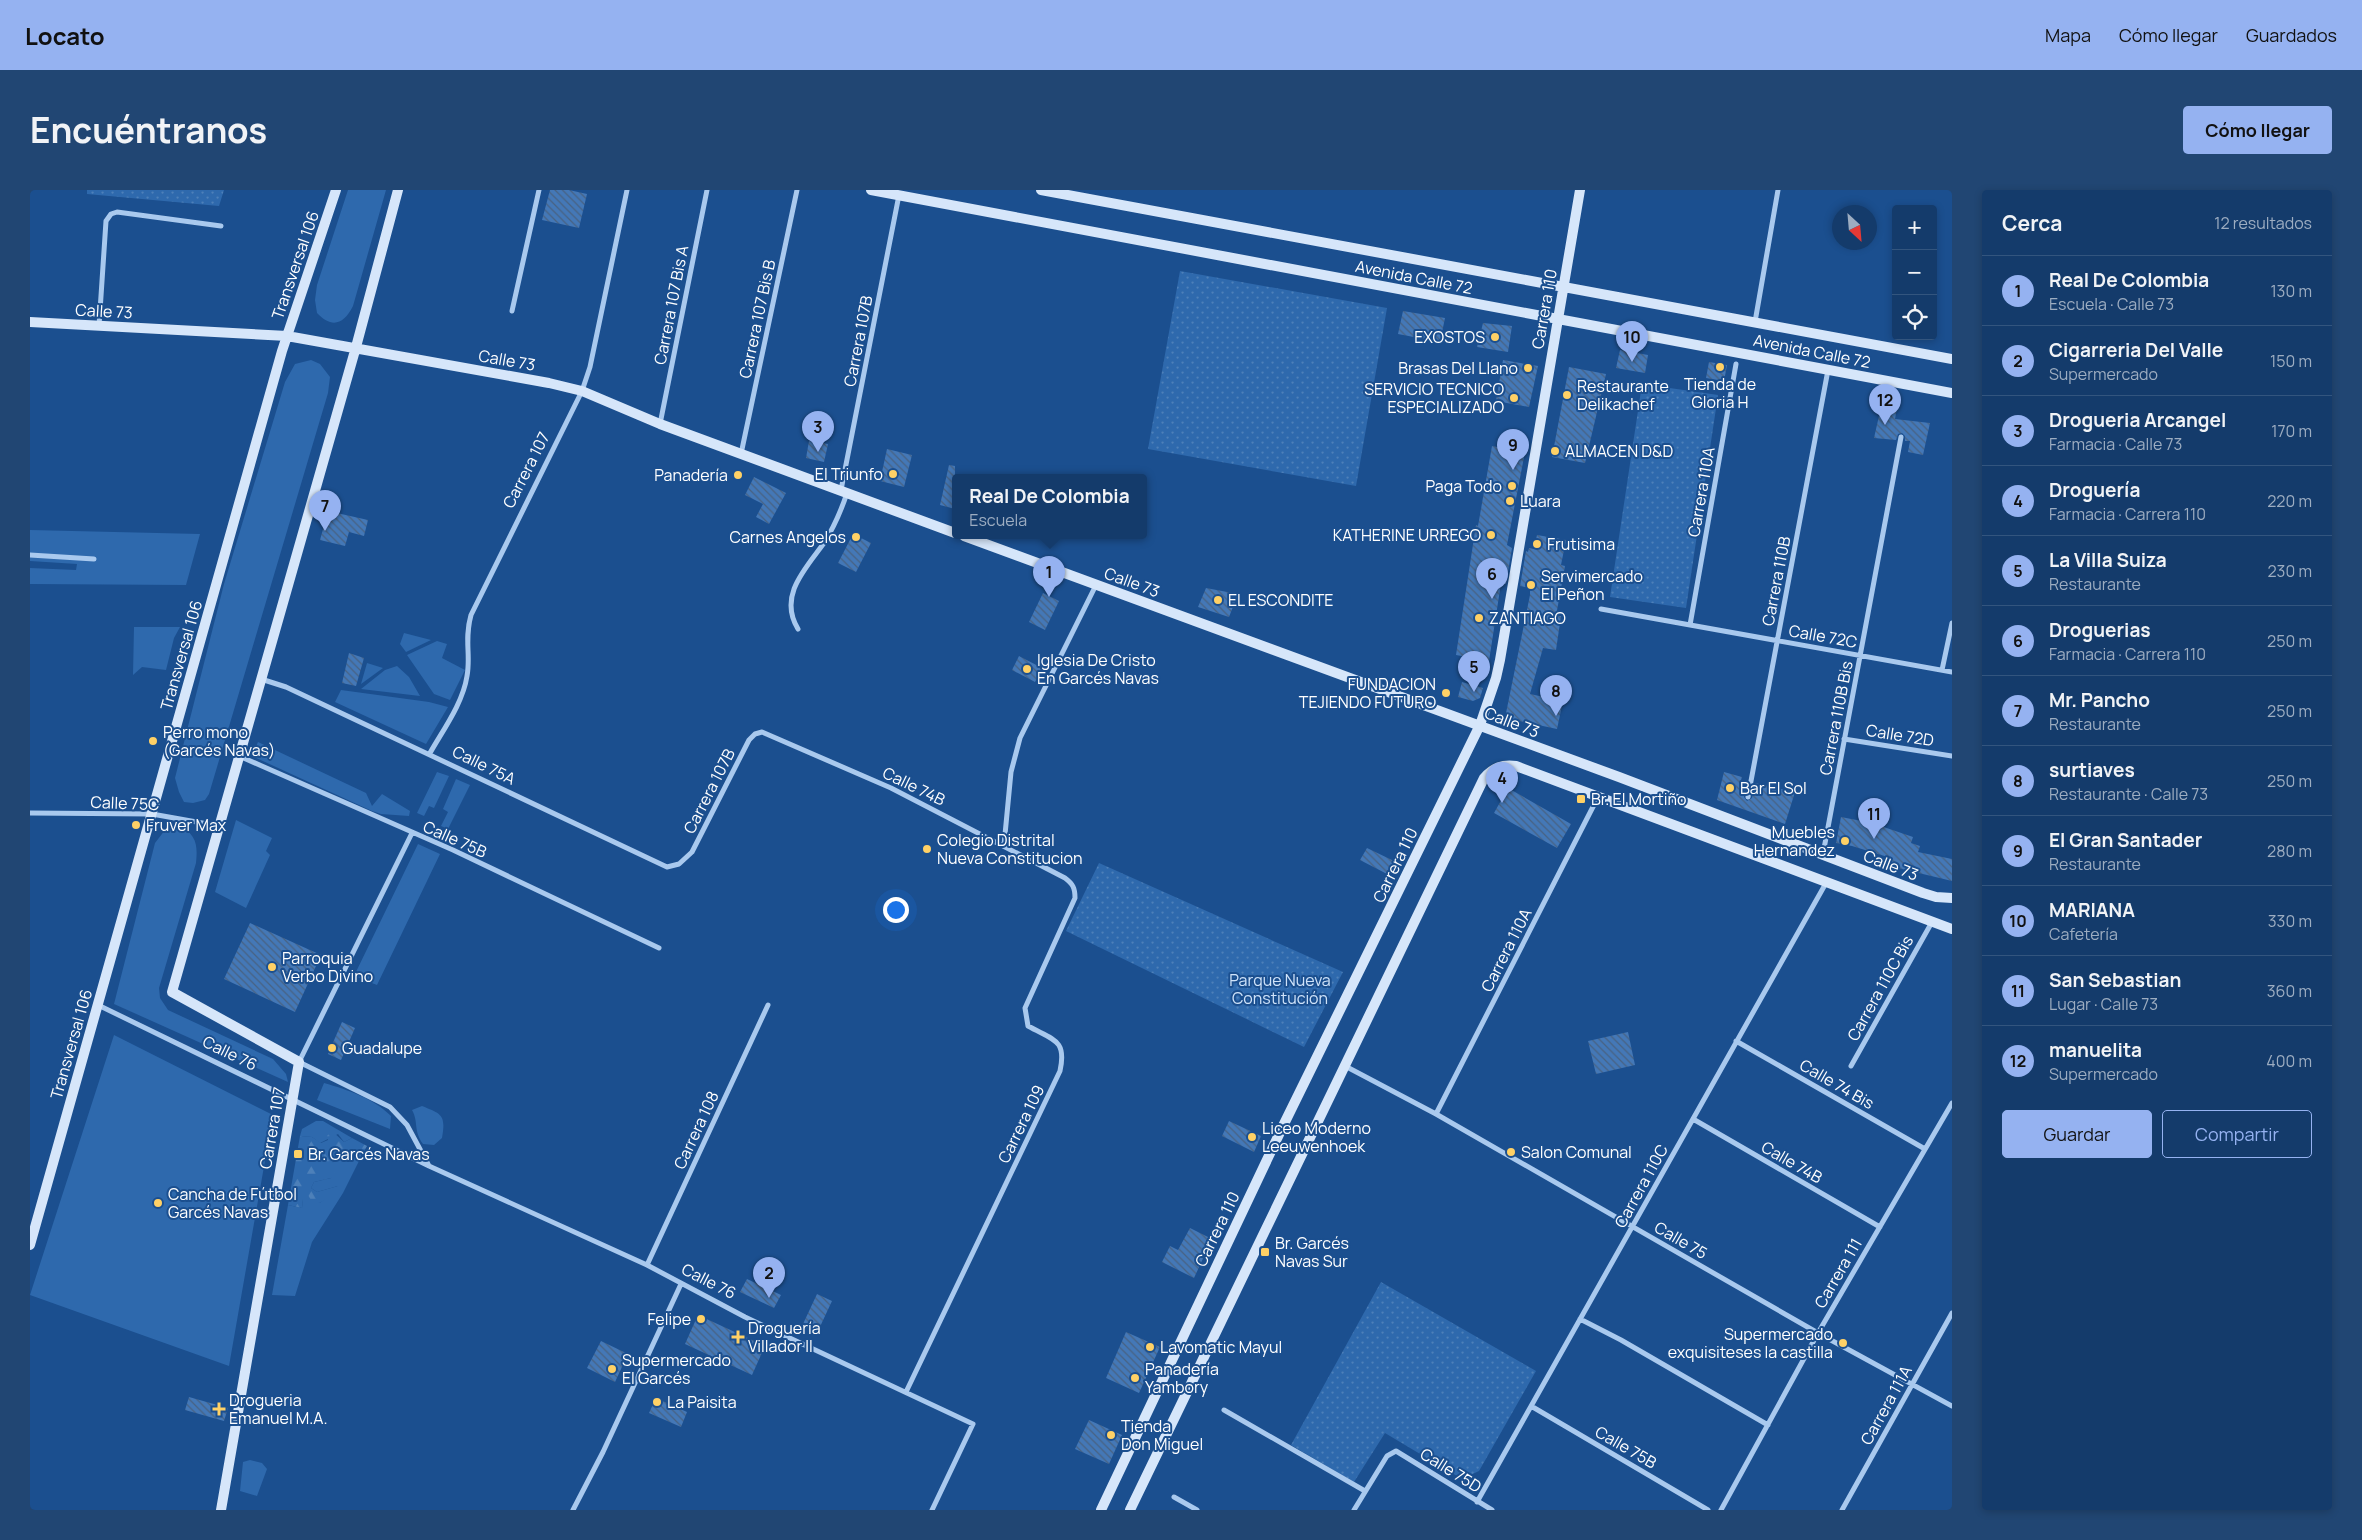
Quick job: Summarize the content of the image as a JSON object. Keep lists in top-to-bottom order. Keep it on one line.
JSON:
{"streets":{"main road":["Transversal 106","Avenida Calle 72","Carrera 110","Calle 73","Carrera 107","Calle 76"],"street":["Carrera 107 Bis A","Carrera 107 Bis B","Carrera 107B","Carrera 110A","Carrera 110B","Calle 72C","Carrera 110B Bis","Calle 72D","Calle 75A","Calle 74B","Calle 75C","Calle 75B","Carrera 110C Bis","Calle 74 Bis","Carrera 109","Carrera 108","Carrera 110C","Calle 75","Carrera 111","Carrera 111A","Calle 75D"]},"crossings":[["Transversal 106","Calle 73"],["Transversal 106","Calle 75C"],["Transversal 106","Calle 76"],["Avenida Calle 72","Carrera 110"],["Avenida Calle 72","Carrera 107B"],["Avenida Calle 72","Carrera 110B"],["Carrera 107 Bis A","Calle 73"],["Carrera 110","Calle 73"],["Calle 73","Carrera 107 Bis B"],["Calle 73","Carrera 107B"],["Calle 73","Carrera 107"],["Calle 73","Carrera 110B Bis"],["Carrera 107B","Calle 75A"],["Carrera 107B","Calle 74B"],["Carrera 107","Calle 75A"],["Carrera 107","Calle 75B"],["Carrera 107","Calle 76"],["Carrera 110A","Calle 72C"],["Carrera 110A","Calle 75"],["Carrera 110B","Calle 72C"],["Calle 72C","Carrera 110B Bis"],["Carrera 110B Bis","Calle 72D"],["Calle 74B","Carrera 109"],["Calle 74B","Carrera 110C"],["Calle 74B","Carrera 111"],["Calle 75C","Calle 76"],["Calle 75B","Carrera 110C"],["Calle 76","Carrera 109"],["Calle 76","Carrera 108"],["Calle 74 Bis","Carrera 110C"],["Calle 74 Bis","Carrera 111"],["Carrera 110C","Calle 75"],["Carrera 110C","Calle 75D"],["Calle 75","Carrera 111"],["Calle 75","Carrera 111A"]],"parks":["Parque Nueva Constitución"],"places":{"other":["EXOSTOS","Tienda de Gloria H","Brasas Del Llano","Restaurante Delikachef","SERVICIO TECNICO ESPECIALIZADO","ALMACEN D&D","El Triunfo","Panadería","Paga Todo","Luara","KATHERINE URREGO","Carnes Angelos","Frutisima","Servimercado El Peñon","EL ESCONDITE","ZANTIAGO","Iglesia De Cristo En Garcés Navas","FUNDACION TEJIENDO FUTURO","Perro mono (Garcés Navas)","Bar El Sol","Fruver Max","Muebles Hernandez","Colegio Distrital Nueva Constitucion","Parroquia Verbo Divino","Guadalupe","Liceo Moderno Leeuwenhoek","Salon Comunal","Cancha de Fútbol Garcés Navas","Felipe","Supermercado exquisiteses la castilla","Lavomatic Mayul","Supermercado El Garcés","Panadería Yambory","La Paisita","Tienda Don Miguel"],"transit":["Br. El Mortiño","Br. Garcés Navas","Br. Garcés Navas Sur"],"health":["Droguería Villador II","Drogueria Emanuel M.A."]},"north":"bottom right","page":{"header":"Locato","nav":["Mapa","Cómo llegar","Guardados"],"title":"Encuéntranos","buttons":["Cómo llegar",["Guardar","Compartir"]],"heading":["Cerca","12 resultados"],"map_buttons":["+","−"],"list":[{"mark":"1","name":"Real De Colombia","note":"Escuela · Calle 73","value":"130 m"},{"mark":"2","name":"Cigarreria Del Valle","note":"Supermercado","value":"150 m"},{"mark":"3","name":"Drogueria Arcangel","note":"Farmacia · Calle 73","value":"170 m"},{"mark":"4","name":"Droguería","note":"Farmacia · Carrera 110","value":"220 m"},{"mark":"5","name":"La Villa Suiza","note":"Restaurante","value":"230 m"},{"mark":"6","name":"Droguerias","note":"Farmacia · Carrera 110","value":"250 m"},{"mark":"7","name":"Mr. Pancho","note":"Restaurante","value":"250 m"},{"mark":"8","name":"surtiaves","note":"Restaurante · Calle 73","value":"250 m"},{"mark":"9","name":"El Gran Santader","note":"Restaurante","value":"280 m"},{"mark":"10","name":"MARIANA","note":"Cafetería","value":"330 m"},{"mark":"11","name":"San Sebastian","note":"Lugar · Calle 73","value":"360 m"},{"mark":"12","name":"manuelita","note":"Supermercado","value":"400 m"}],"pins":["10","12","3","9","7","1","6","5","8","4","11","2"],"popup":["Real De Colombia","Escuela"]}}
